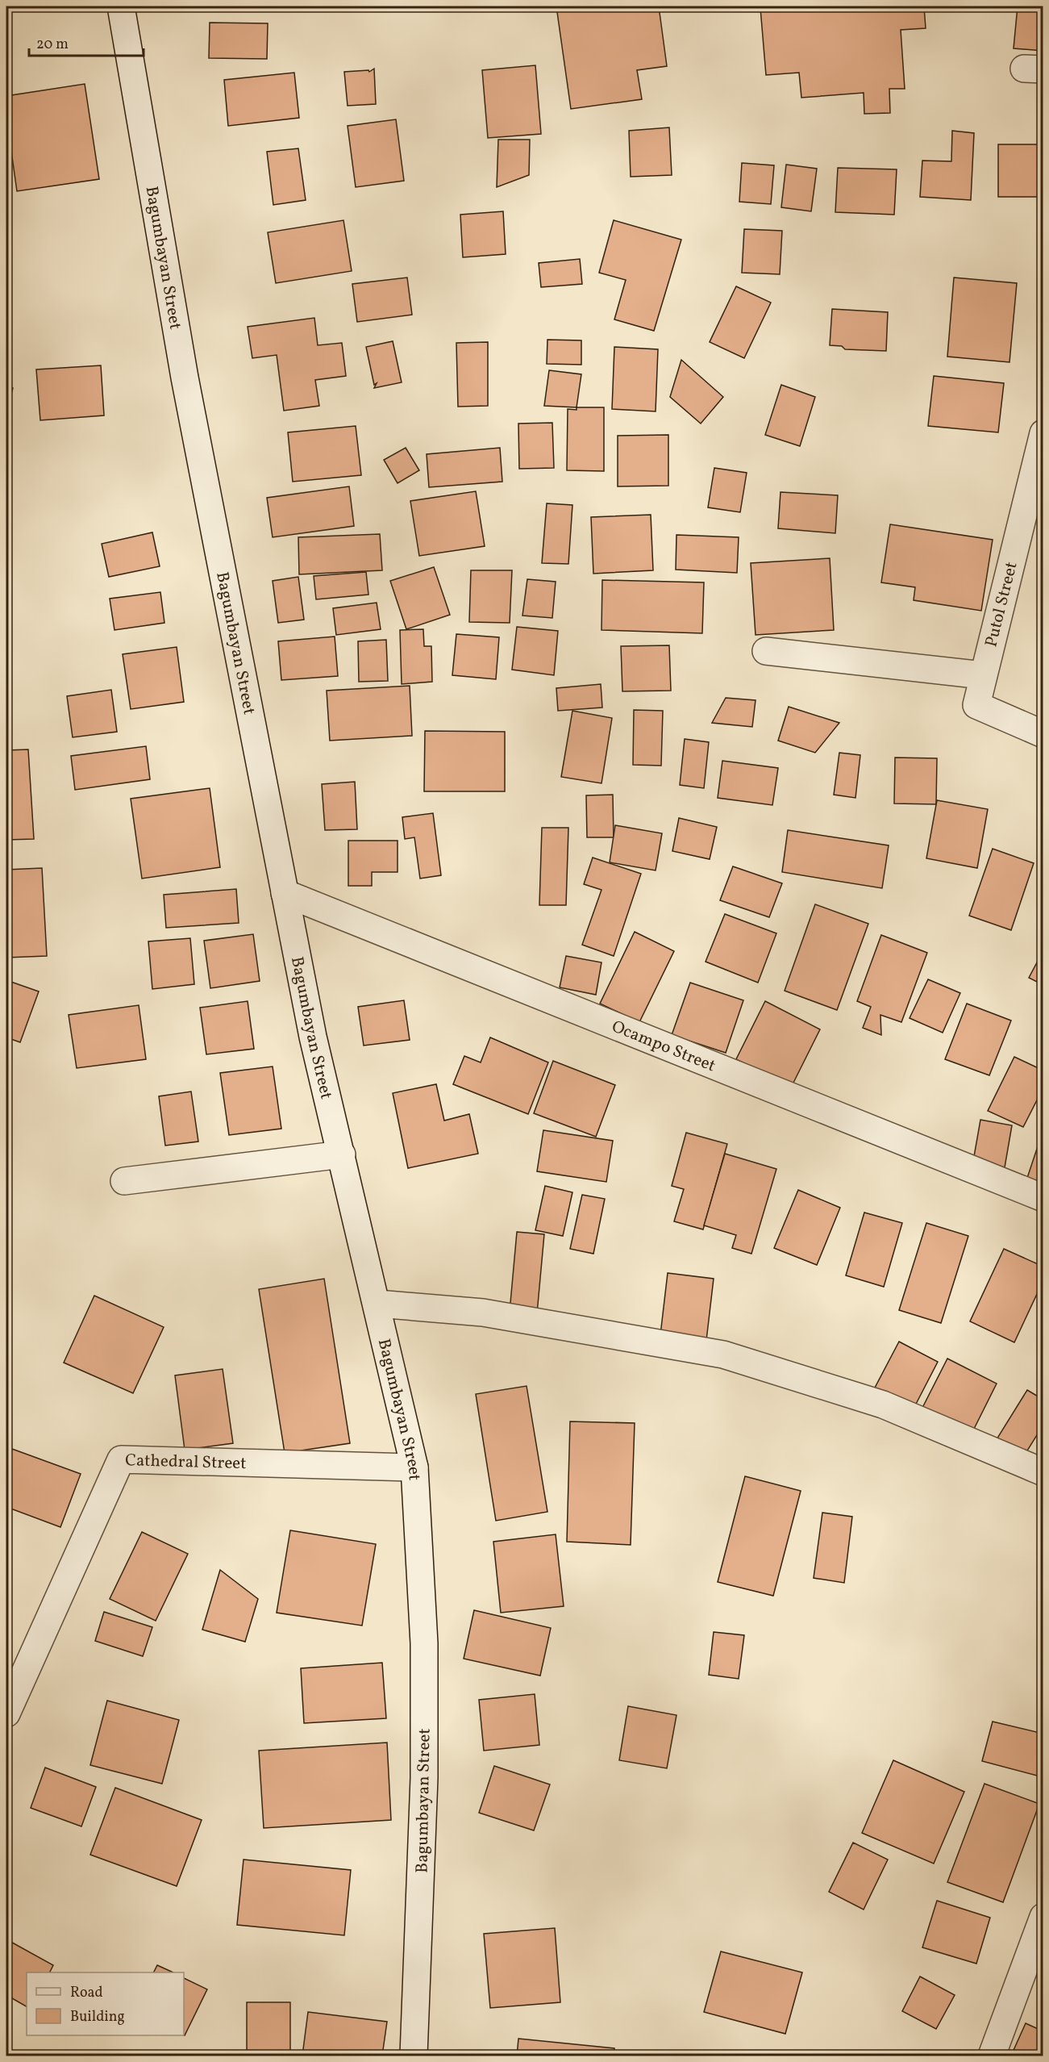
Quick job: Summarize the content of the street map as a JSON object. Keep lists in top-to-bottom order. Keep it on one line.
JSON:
{"streets":{"street":["Bagumbayan Street","Putol Street","Ocampo Street","Cathedral Street"]},"crossings":[["Bagumbayan Street","Ocampo Street"],["Bagumbayan Street","Cathedral Street"]],"legend":["Road","Building"],"scale_bar":"20 m"}
